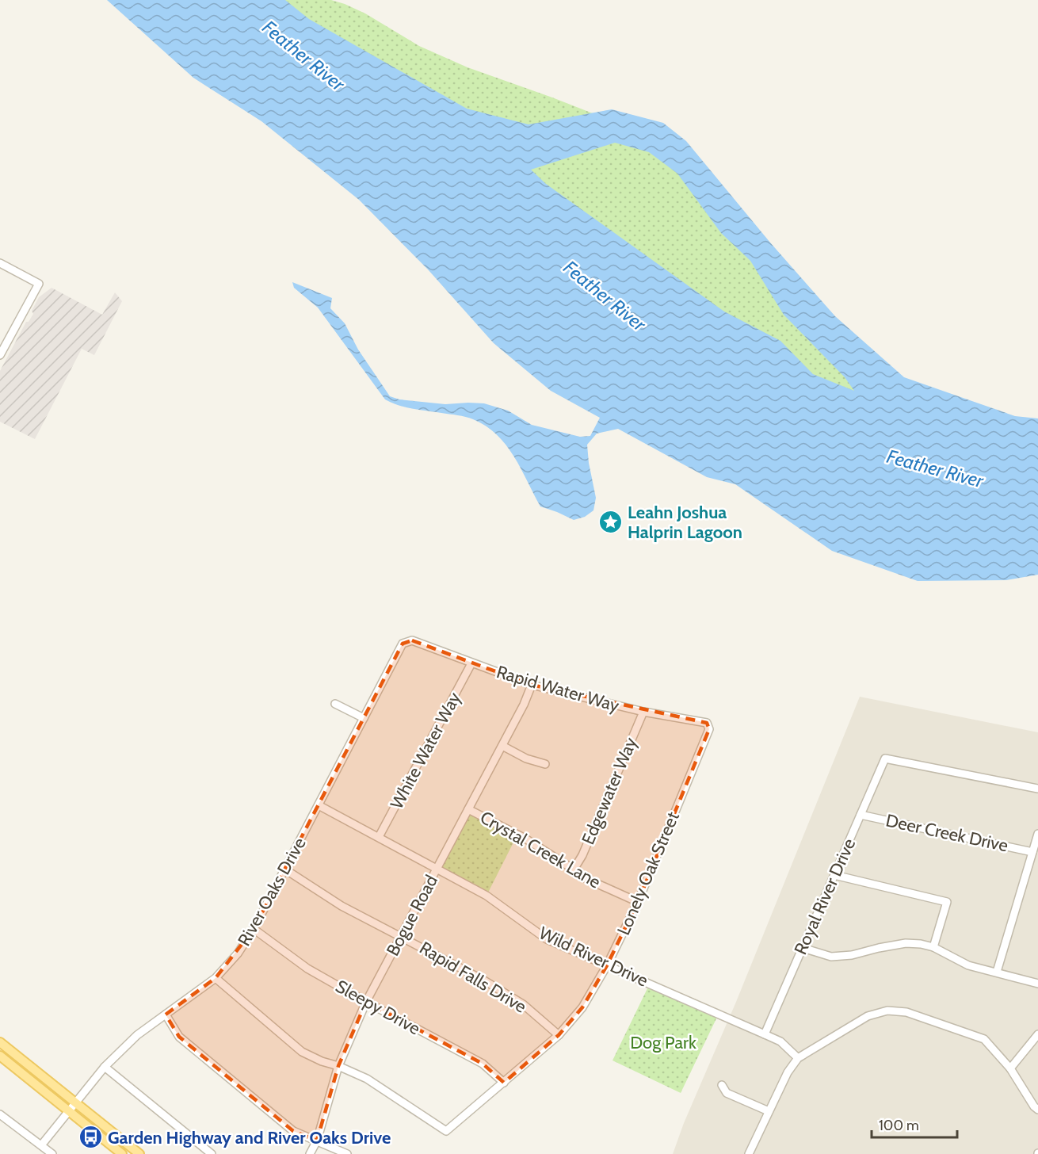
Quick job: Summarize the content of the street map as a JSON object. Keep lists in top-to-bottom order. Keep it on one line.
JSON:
{"streets":{"street":["Rapid Water Way","White Water Way","Edgewater Way","Deer Creek Drive","Crystal Creek Lane","Lonely Oak Street","River Oaks Drive","Royal River Drive","Bogue Road","Wild River Drive","Rapid Falls Drive","Sleepy Drive"]},"crossings":[["Rapid Water Way","White Water Way"],["Rapid Water Way","Edgewater Way"],["Rapid Water Way","Lonely Oak Street"],["Rapid Water Way","River Oaks Drive"],["Rapid Water Way","Bogue Road"],["White Water Way","Wild River Drive"],["Edgewater Way","Crystal Creek Lane"],["Deer Creek Drive","Royal River Drive"],["Crystal Creek Lane","Lonely Oak Street"],["Crystal Creek Lane","Bogue Road"],["Lonely Oak Street","Bogue Road"],["Lonely Oak Street","Wild River Drive"],["Lonely Oak Street","Rapid Falls Drive"],["Lonely Oak Street","Sleepy Drive"],["River Oaks Drive","Wild River Drive"],["River Oaks Drive","Rapid Falls Drive"],["River Oaks Drive","Sleepy Drive"],["Royal River Drive","Wild River Drive"],["Bogue Road","Wild River Drive"],["Bogue Road","Rapid Falls Drive"],["Bogue Road","Sleepy Drive"]],"water":["Feather River"],"parks":["Dog Park"],"places":{"place":["Leahn Joshua Halprin Lagoon"],"bus stop":["Garden Highway and River Oaks Drive"]},"scale_bar":"100 m"}
